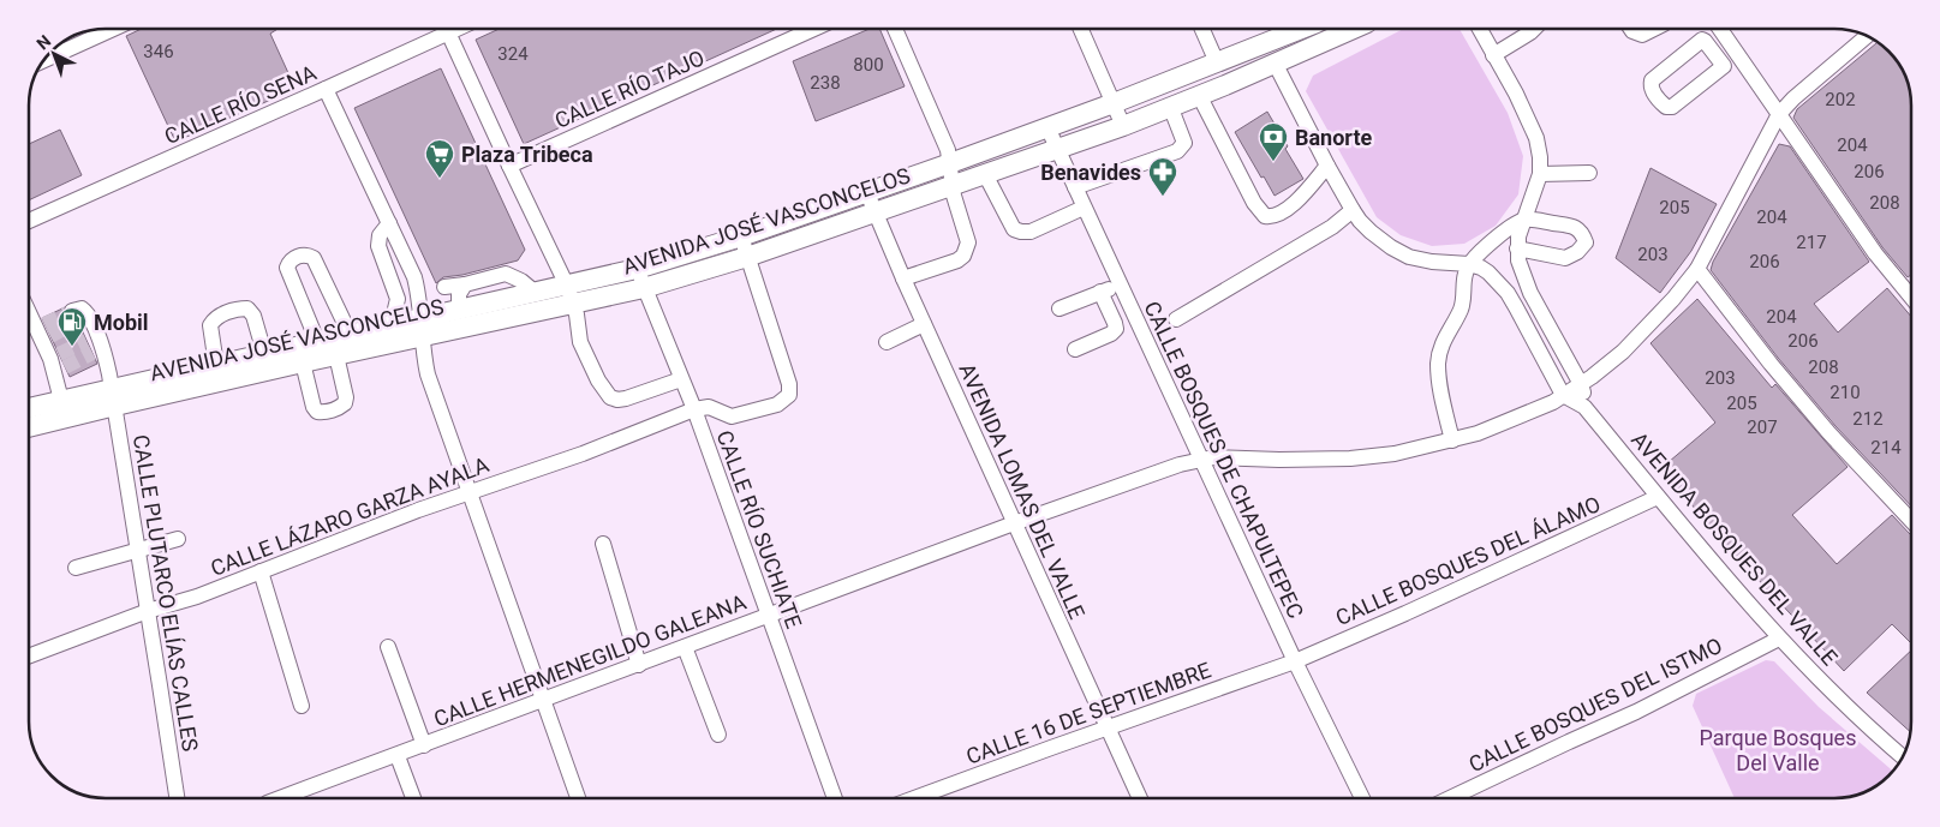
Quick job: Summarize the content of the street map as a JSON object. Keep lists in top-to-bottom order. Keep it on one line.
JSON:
{"streets":{"main road":["AVENIDA JOSÉ VASCONCELOS"],"street":["CALLE RÍO TAJO","CALLE RÍO SENA","CALLE BOSQUES DE CHAPULTEPEC","AVENIDA LOMAS DEL VALLE","CALLE LÁZARO GARZA AYALA","CALLE RÍO SUCHIATE","AVENIDA BOSQUES DEL VALLE","CALLE BOSQUES DEL ÁLAMO","CALLE PLUTARCO ELÍAS CALLES","CALLE HERMENEGILDO GALEANA","CALLE BOSQUES DEL ISTMO","CALLE 16 DE SEPTIEMBRE"]},"crossings":[["AVENIDA JOSÉ VASCONCELOS","CALLE BOSQUES DE CHAPULTEPEC"],["AVENIDA JOSÉ VASCONCELOS","AVENIDA LOMAS DEL VALLE"],["AVENIDA JOSÉ VASCONCELOS","CALLE RÍO SUCHIATE"],["AVENIDA JOSÉ VASCONCELOS","CALLE PLUTARCO ELÍAS CALLES"],["CALLE BOSQUES DE CHAPULTEPEC","CALLE BOSQUES DEL ÁLAMO"],["CALLE BOSQUES DE CHAPULTEPEC","CALLE HERMENEGILDO GALEANA"],["CALLE BOSQUES DE CHAPULTEPEC","CALLE 16 DE SEPTIEMBRE"],["AVENIDA LOMAS DEL VALLE","CALLE HERMENEGILDO GALEANA"],["AVENIDA LOMAS DEL VALLE","CALLE 16 DE SEPTIEMBRE"],["CALLE LÁZARO GARZA AYALA","CALLE RÍO SUCHIATE"],["CALLE LÁZARO GARZA AYALA","CALLE PLUTARCO ELÍAS CALLES"],["CALLE RÍO SUCHIATE","CALLE HERMENEGILDO GALEANA"],["AVENIDA BOSQUES DEL VALLE","CALLE BOSQUES DEL ÁLAMO"],["AVENIDA BOSQUES DEL VALLE","CALLE HERMENEGILDO GALEANA"],["AVENIDA BOSQUES DEL VALLE","CALLE BOSQUES DEL ISTMO"],["CALLE BOSQUES DEL ÁLAMO","CALLE 16 DE SEPTIEMBRE"]],"parks":["Parque Bosques Del Valle"],"places":{"bank":["Banorte"],"supermarket":["Plaza Tribeca"],"pharmacy":["Benavides"],"fuel station":["Mobil"]},"house_numbers":["346","324","800","238","202","204","206","208","205","204","217","203","206","204","206","208","203","210","205","212","207","214"],"north":"top left"}
